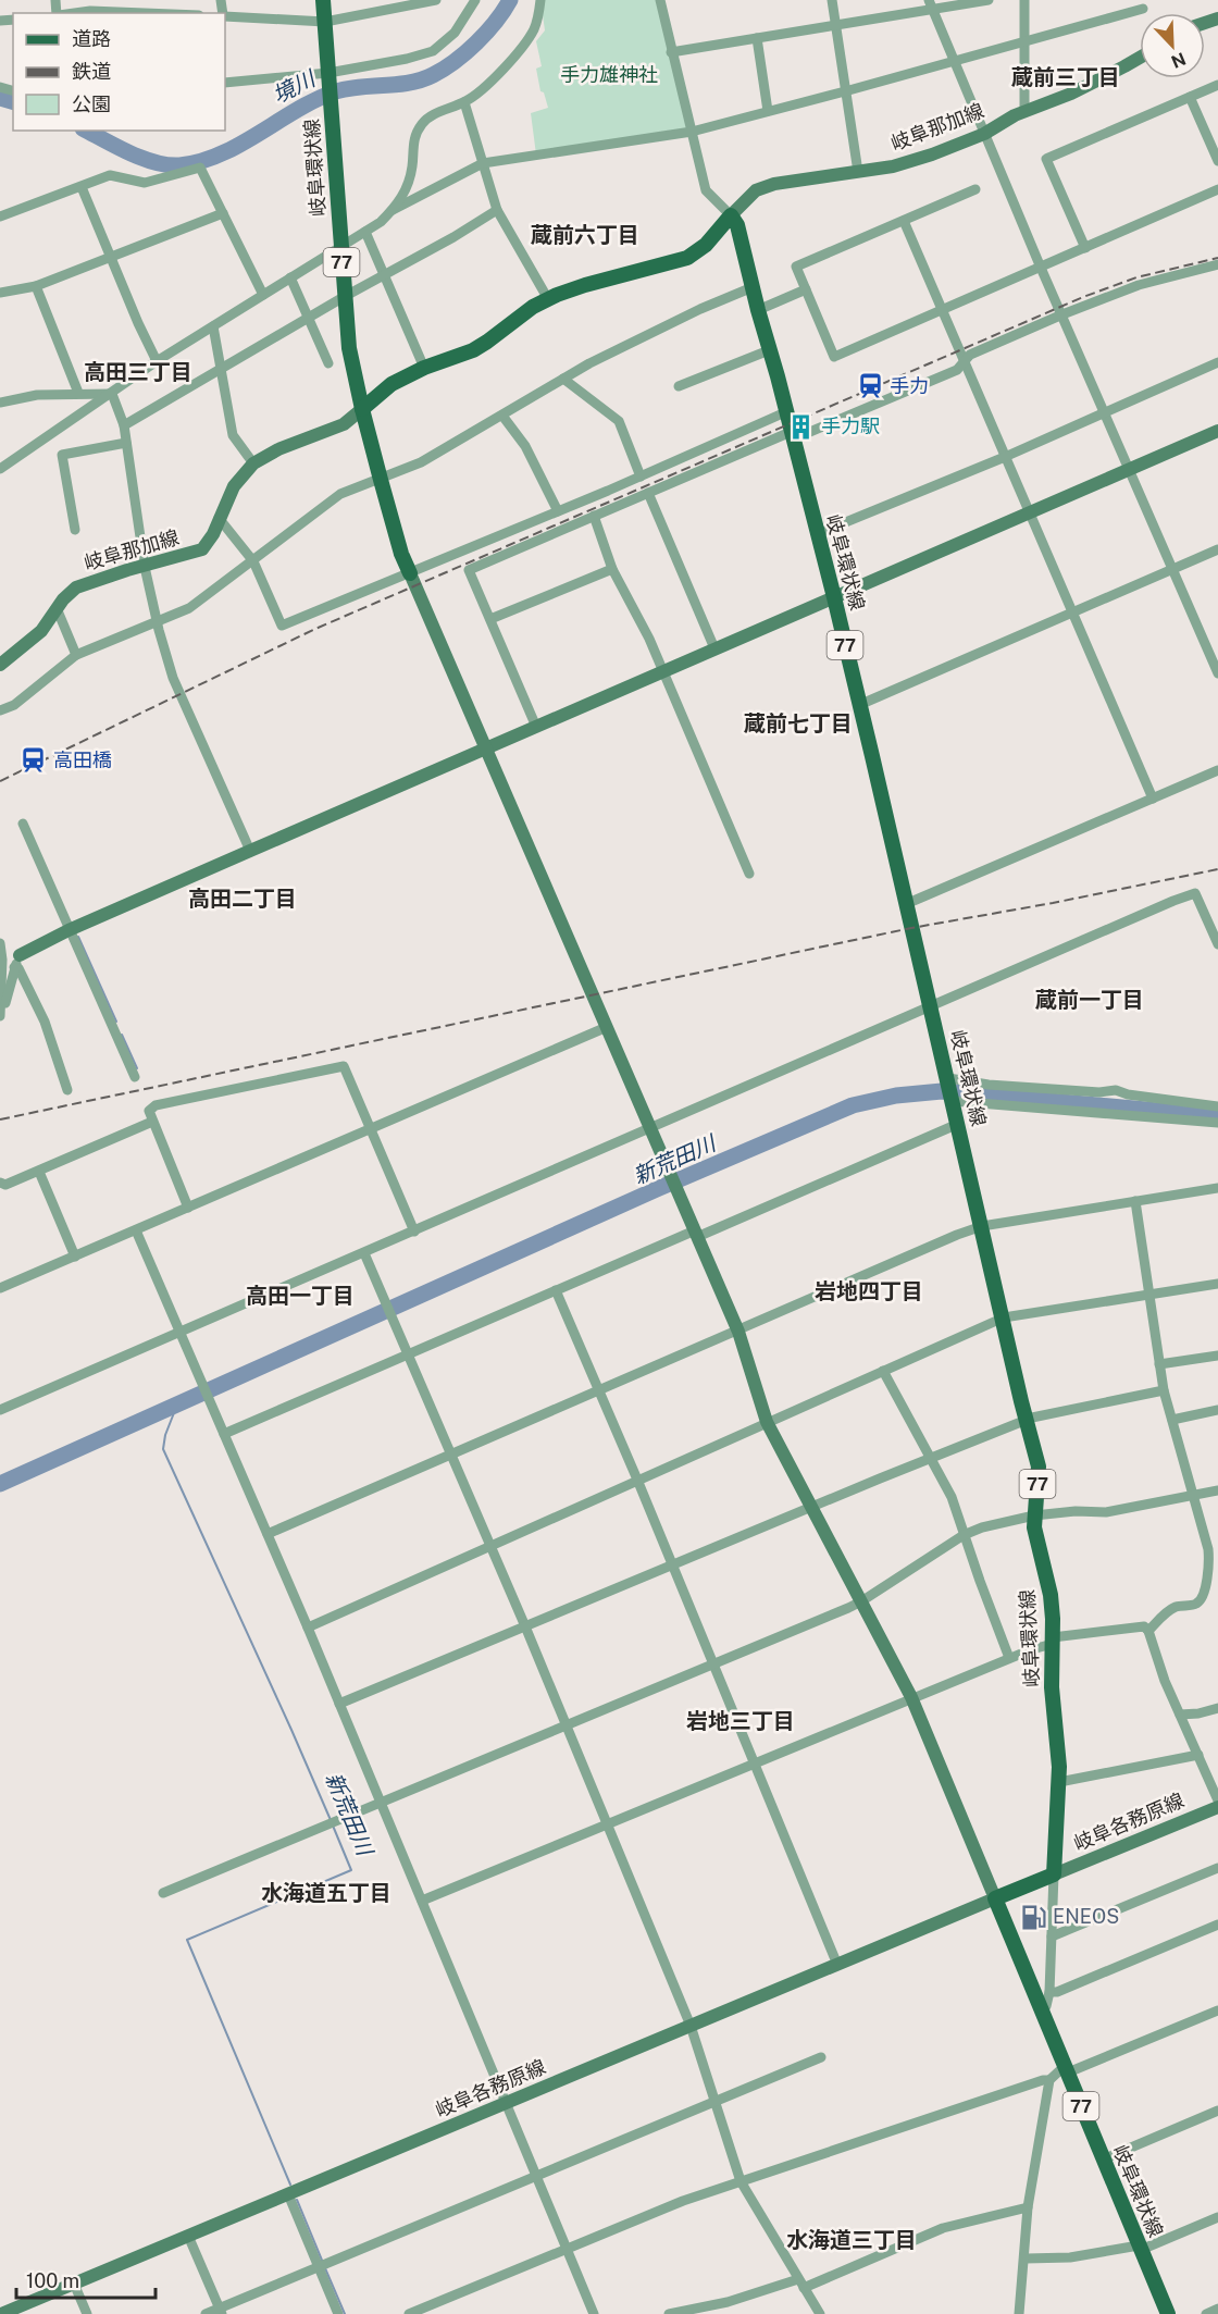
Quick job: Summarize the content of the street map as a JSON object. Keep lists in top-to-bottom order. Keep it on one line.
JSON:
{"streets":{"main road":["岐阜環状線","77"],"street":["岐阜那加線","岐阜各務原線"]},"crossings":[["岐阜那加線","岐阜環状線"],["岐阜環状線","岐阜各務原線"]],"districts":["蔵前三丁目","蔵前六丁目","高田三丁目","蔵前七丁目","高田二丁目","蔵前一丁目","岩地四丁目","高田一丁目","岩地三丁目","水海道五丁目","水海道三丁目"],"water":["境川","新荒田川"],"parks":["手力雄神社"],"places":{"station":["手力","高田橋"],"building":["手力駅"],"fuel station":["ENEOS"]},"legend":["道路","鉄道","公園"],"scale_bar":"100 m","north":"bottom right"}
